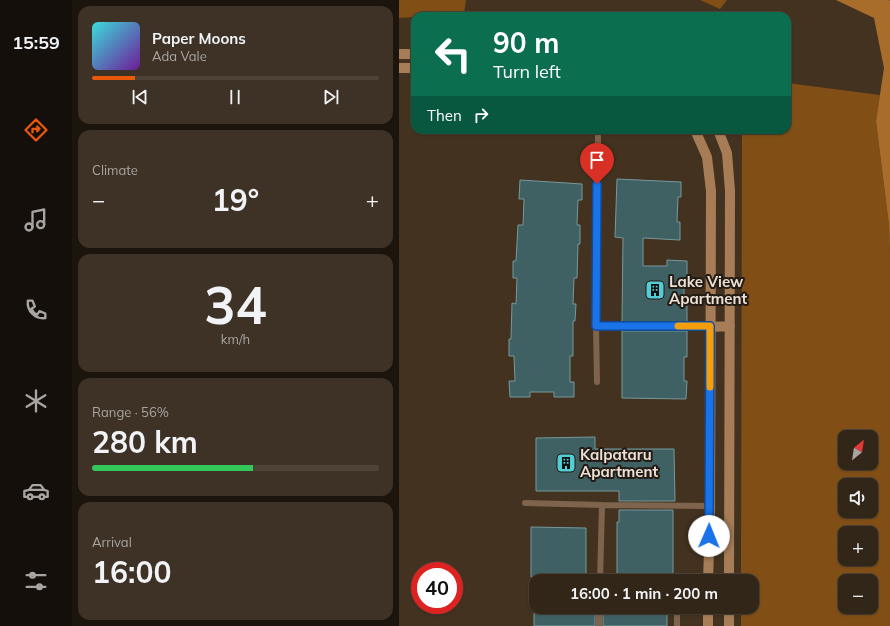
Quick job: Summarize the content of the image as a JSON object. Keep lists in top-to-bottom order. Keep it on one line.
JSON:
{"places":{"building":["Lake View Apartment","Kalpataru Apartment"]},"north":"top right","page":{"tabs":"15:59","turn":["90 m","Turn left"],"song":["Paper Moons","Ada Vale"],"then":"Then","tile":["Climate",["34","km/h"],["Range · 56%","280 km"],["Arrival","16:00"]],"heat":["−","19°","+"],"map_buttons":["+","−"],"limit":"40","trip":"16:00 · 1 min · 200 m"}}
